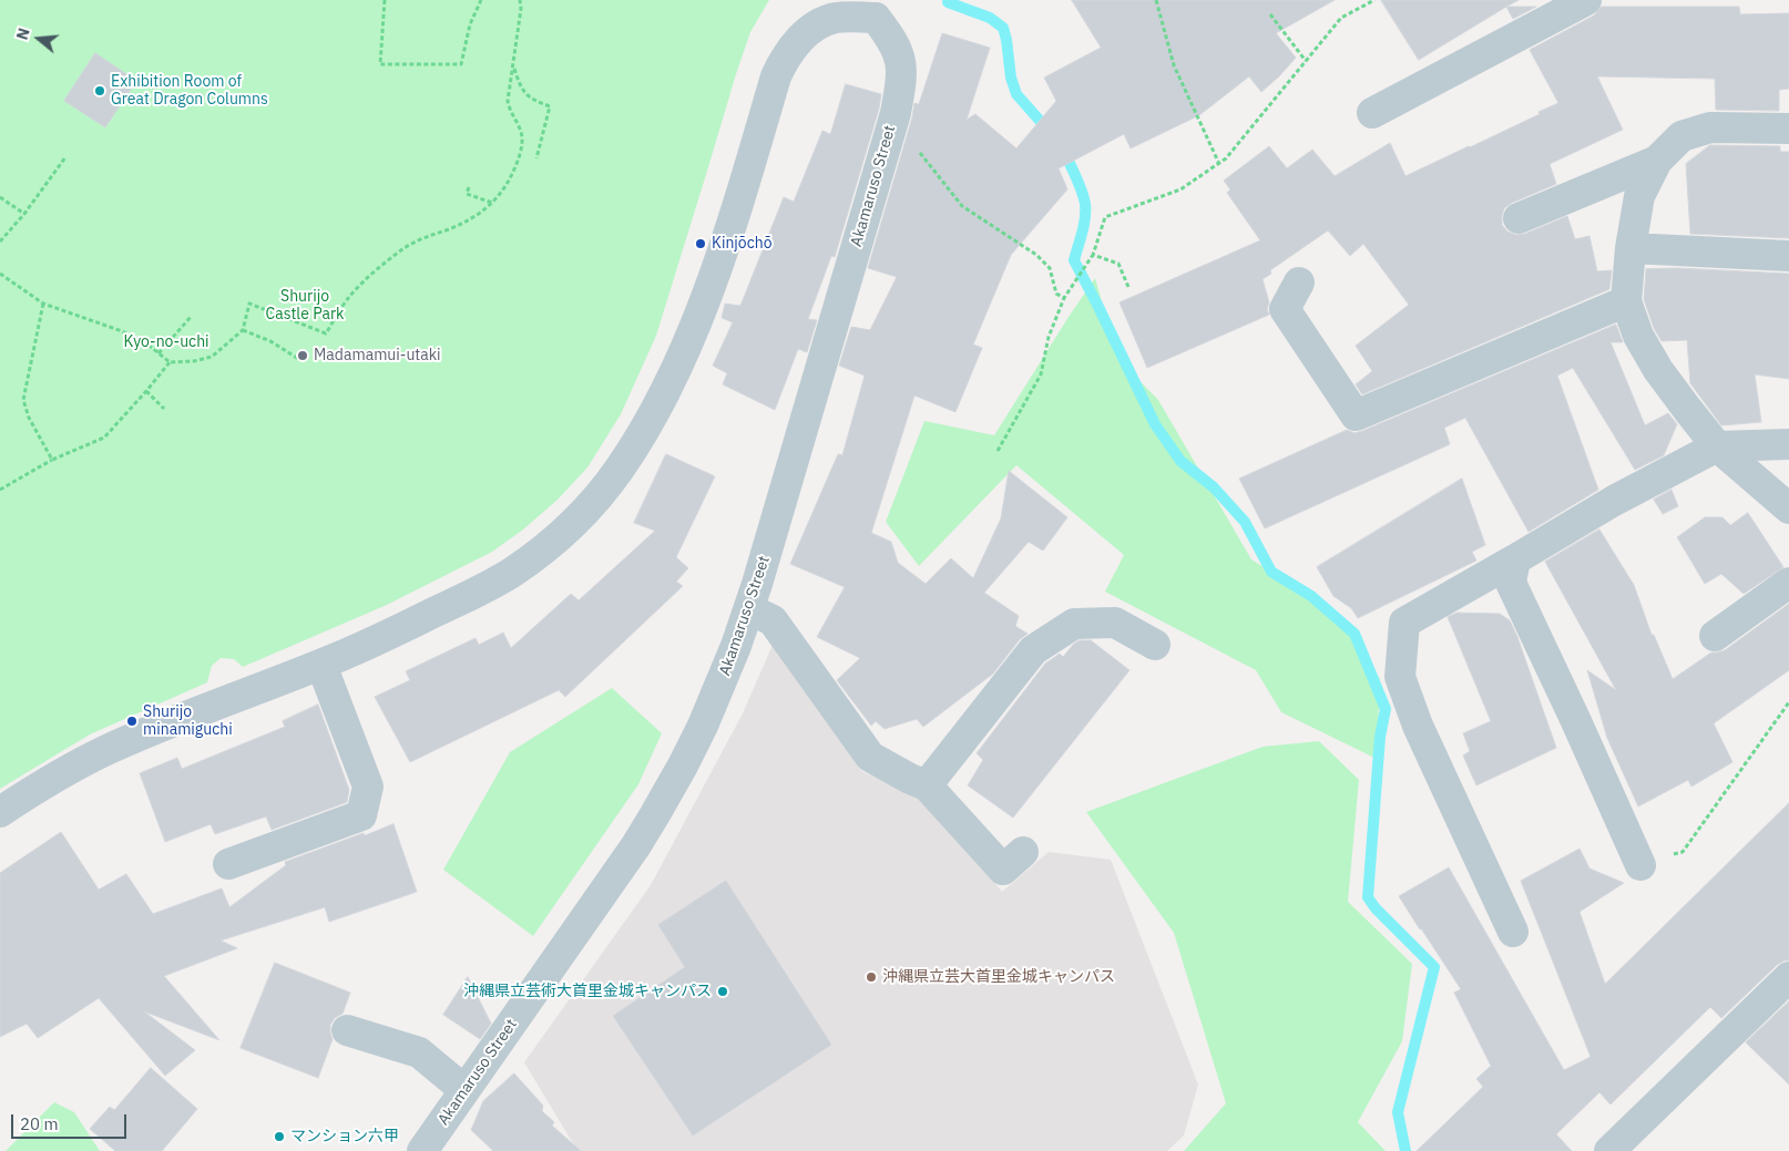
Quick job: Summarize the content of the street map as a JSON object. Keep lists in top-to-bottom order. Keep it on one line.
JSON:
{"streets":{"street":["Akamaruso Street"]},"parks":["Shurijo Castle Park","Kyo-no-uchi"],"places":["Exhibition Room of Great Dragon Columns","Kinjōchō","Madamamui-utaki","Shurijo minamiguchi","沖縄県立芸大首里金城キャンパス","沖縄県立芸術大首里金城キャンパス","マンション六甲"],"scale_bar":"20 m","north":"left"}
